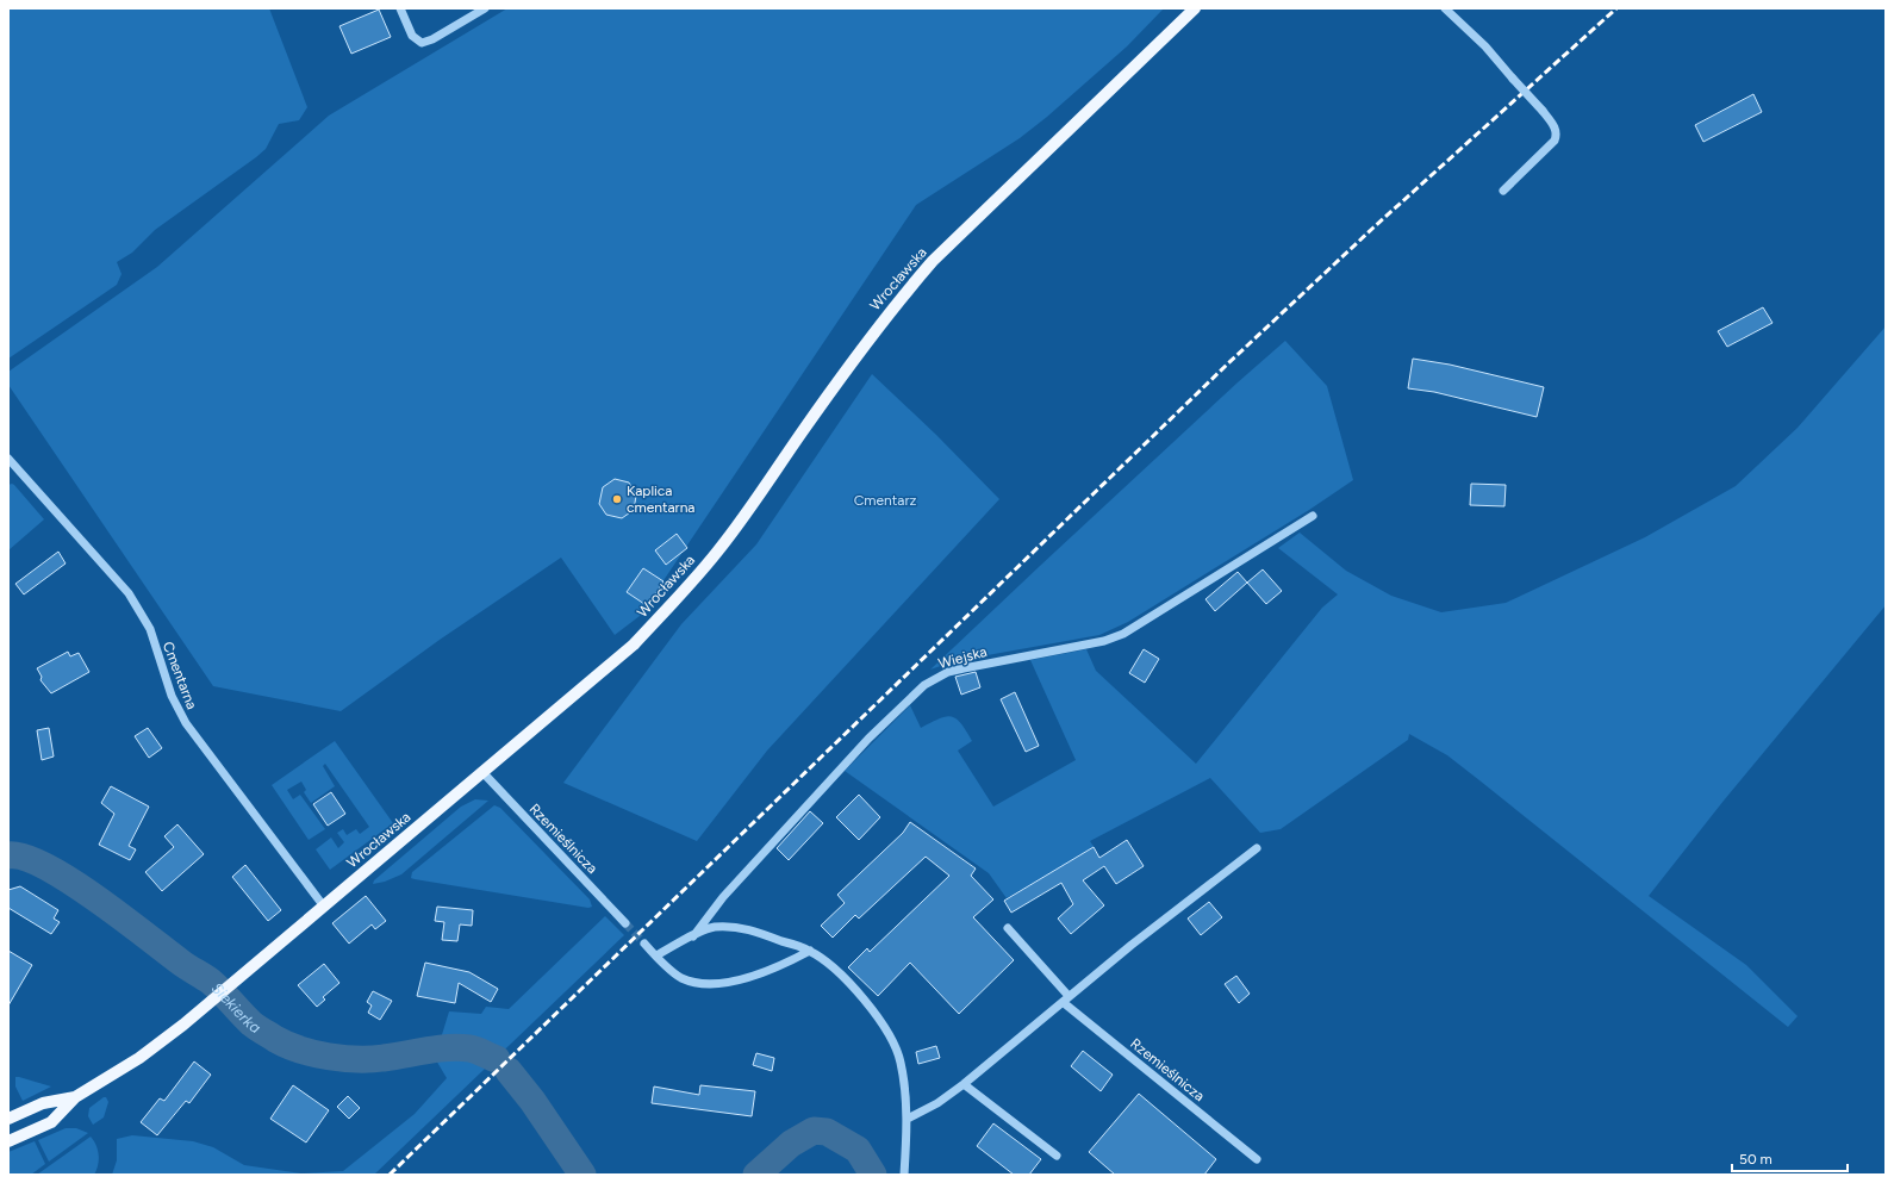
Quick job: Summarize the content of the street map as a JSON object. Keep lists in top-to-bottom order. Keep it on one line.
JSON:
{"streets":{"main road":["Wrocławska"],"street":["Wiejska","Cmentarna","Rzemieślnicza"]},"crossings":[["Wrocławska","Cmentarna"],["Wrocławska","Rzemieślnicza"]],"water":["Siekierka"],"parks":["Cmentarz"],"places":["Kaplica cmentarna"],"scale_bar":"50 m"}
